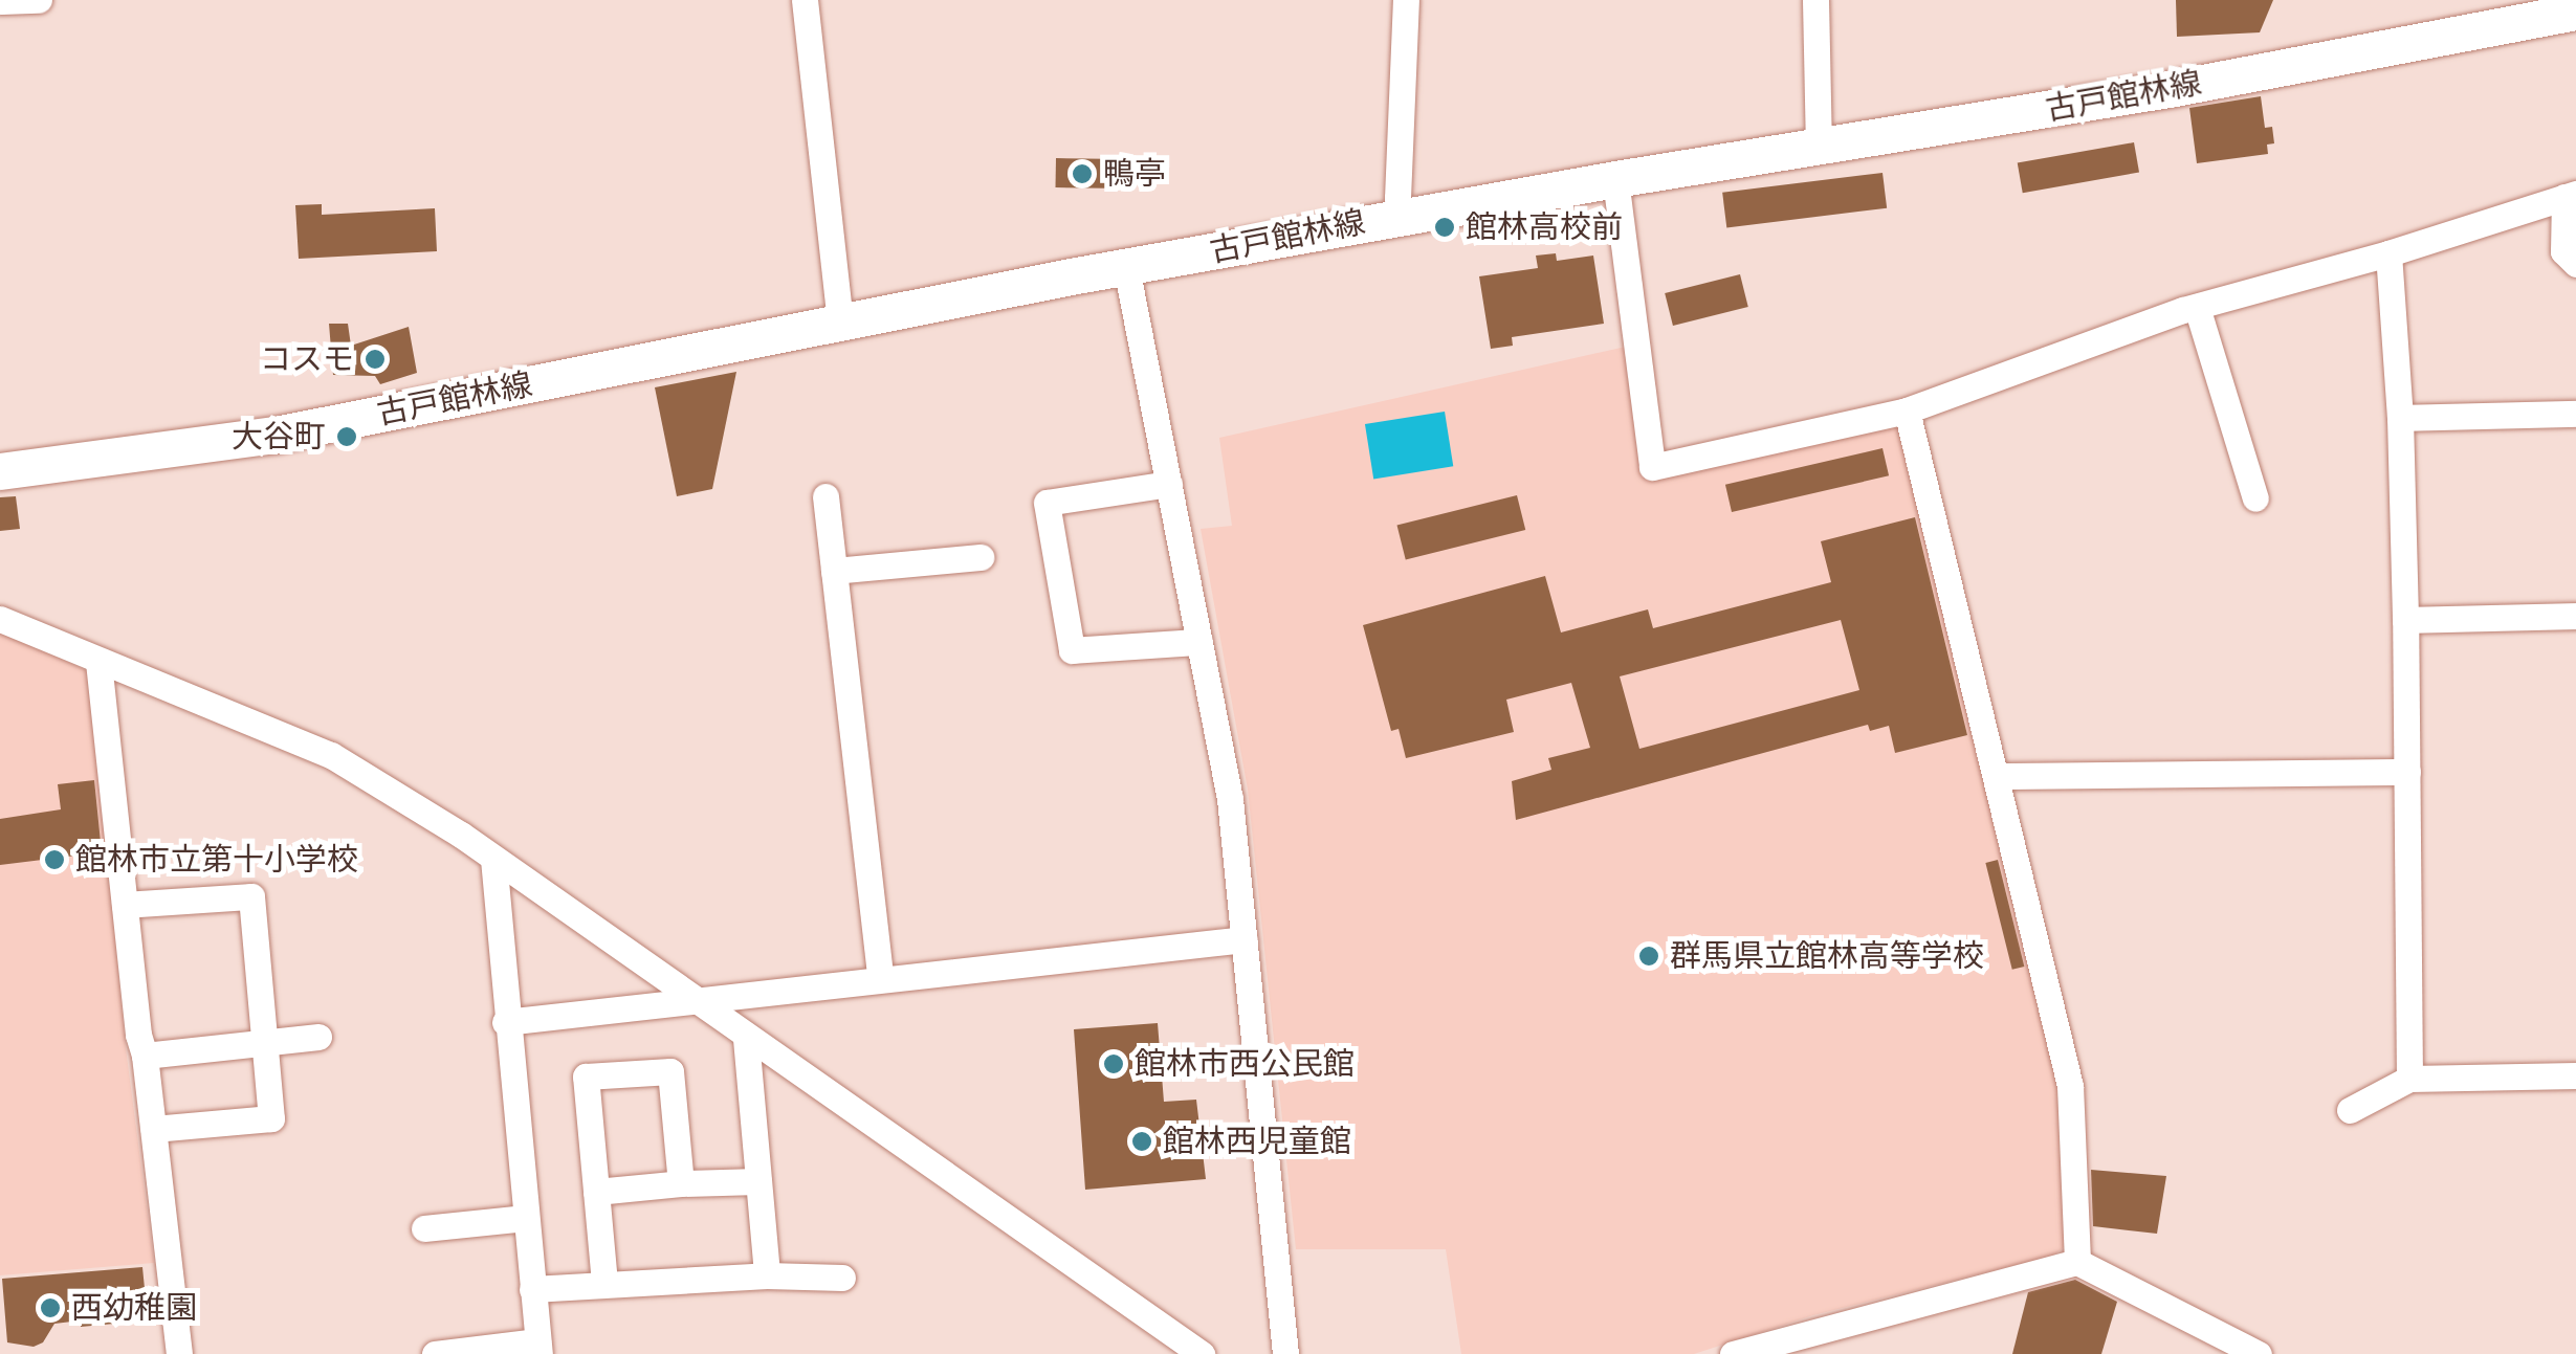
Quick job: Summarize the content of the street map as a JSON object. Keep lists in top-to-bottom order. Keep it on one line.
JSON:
{"streets":{"main road":["古戸館林線"]},"places":["鴨亭","館林高校前","コスモ","大谷町","館林市立第十小学校","群馬県立館林高等学校","館林市西公民館","館林西児童館","西幼稚園"]}
